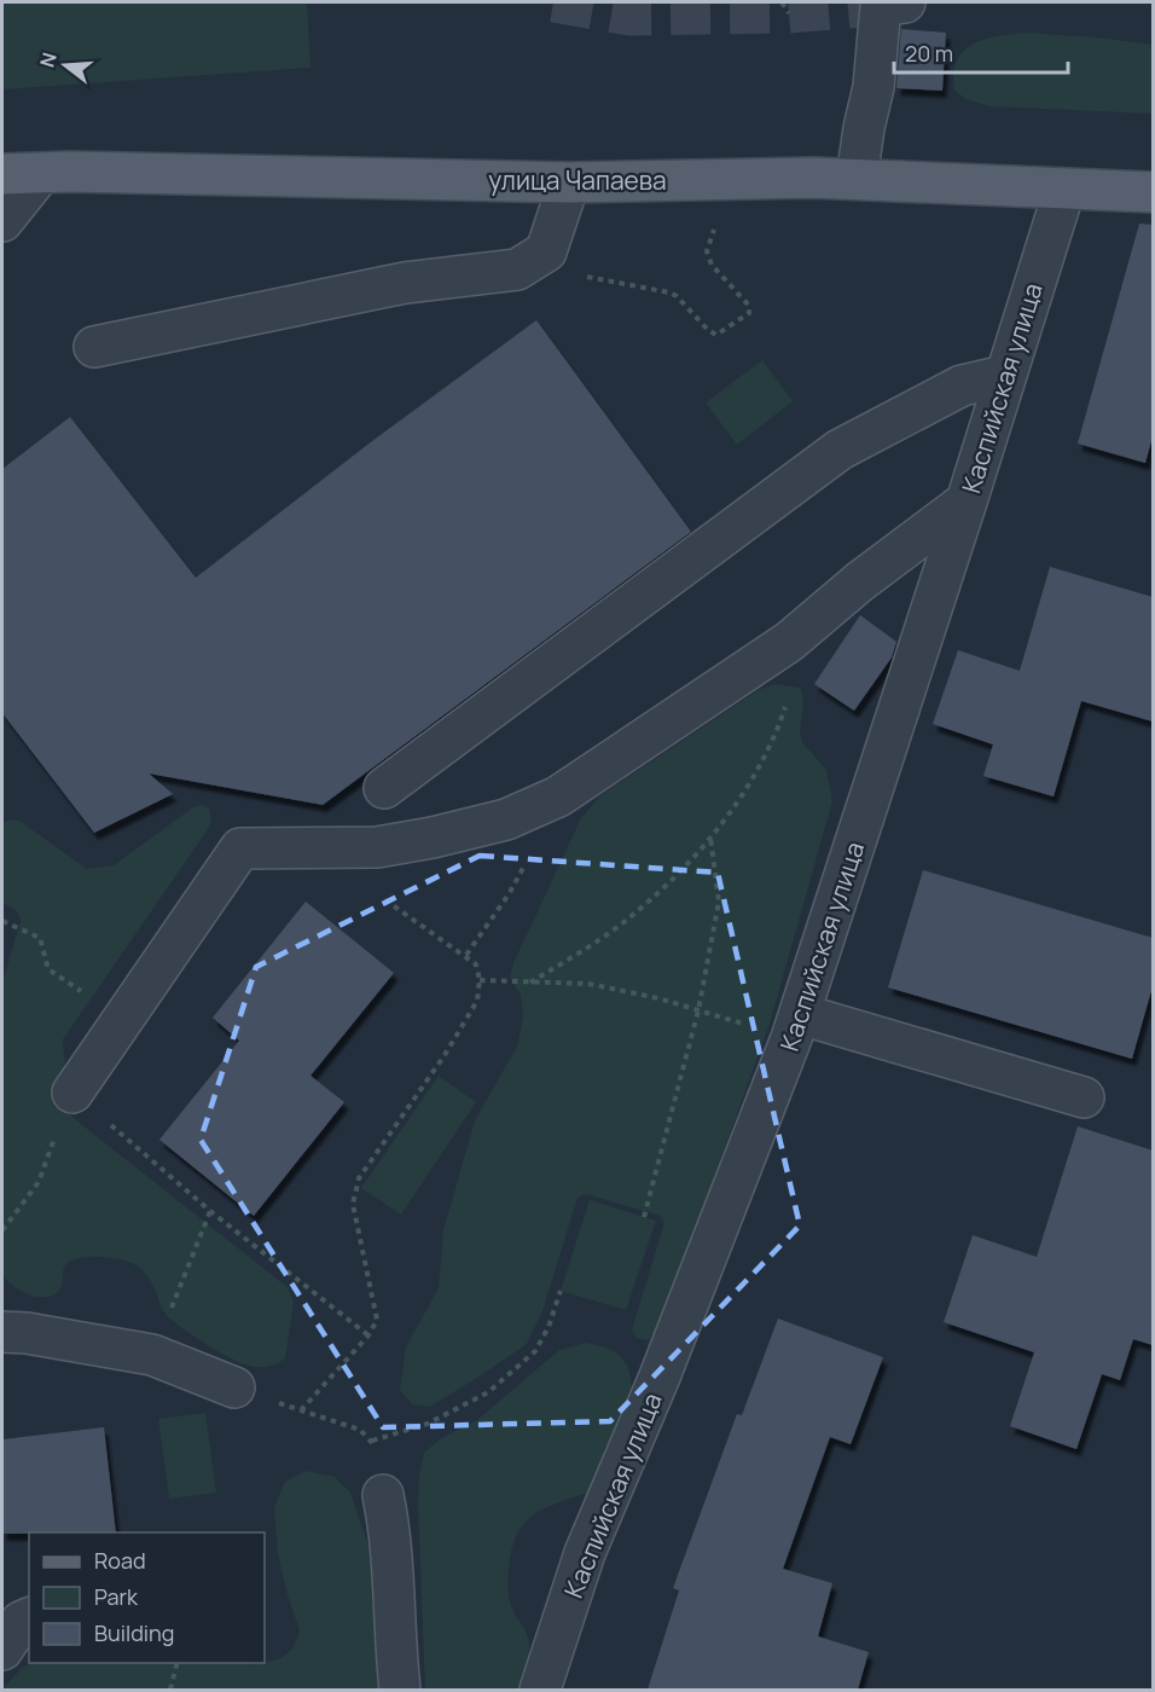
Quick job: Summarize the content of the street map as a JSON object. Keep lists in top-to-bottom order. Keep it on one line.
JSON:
{"streets":{"main road":["улица Чапаева"],"street":["Каспийская улица"]},"crossings":[["улица Чапаева","Каспийская улица"]],"legend":["Road","Park","Building"],"scale_bar":"20 m","north":"left"}
